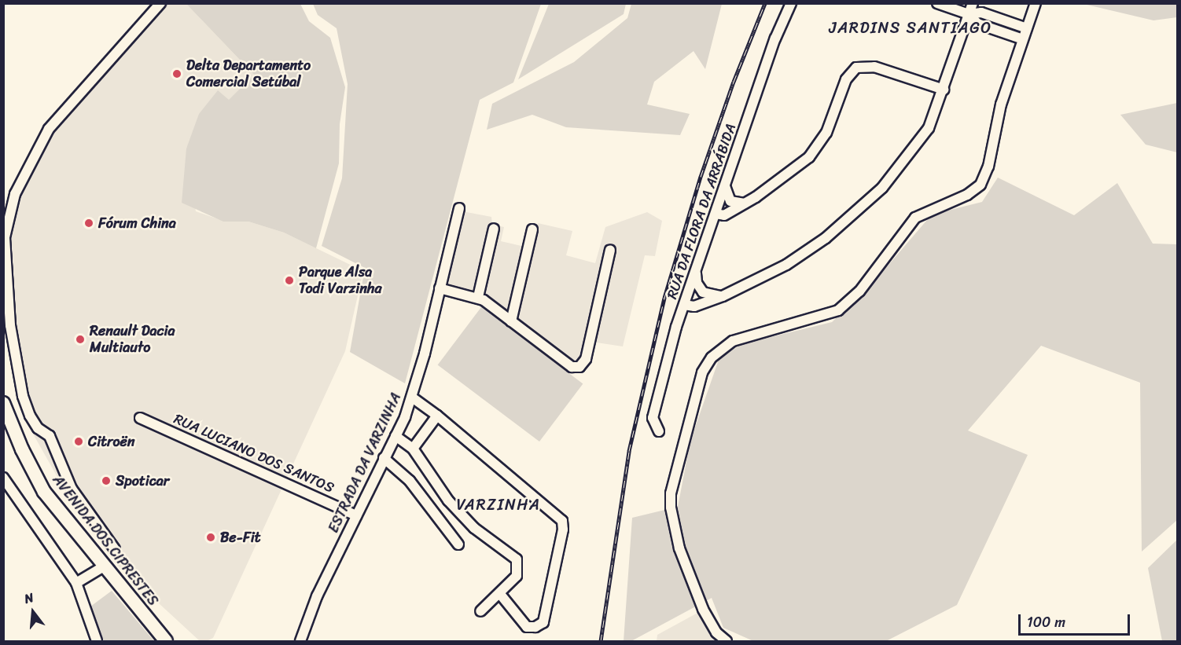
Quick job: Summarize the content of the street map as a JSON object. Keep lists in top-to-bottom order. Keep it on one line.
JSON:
{"streets":{"main road":["AVENIDA DOS CIPRESTES"],"street":["RUA DA FLORA DA ARRÁBIDA","RUA LUCIANO DOS SANTOS","ESTRADA DA VARZINHA"]},"crossings":[["RUA LUCIANO DOS SANTOS","ESTRADA DA VARZINHA"]],"districts":["JARDINS SANTIAGO","VARZINHA"],"places":["Delta Departamento Comercial Setúbal","Fórum China","Parque Alsa Todi Varzinha","Renault Dacia Multiauto","Citroën","Spoticar","Be-Fit"],"scale_bar":"100 m","north":"top"}
